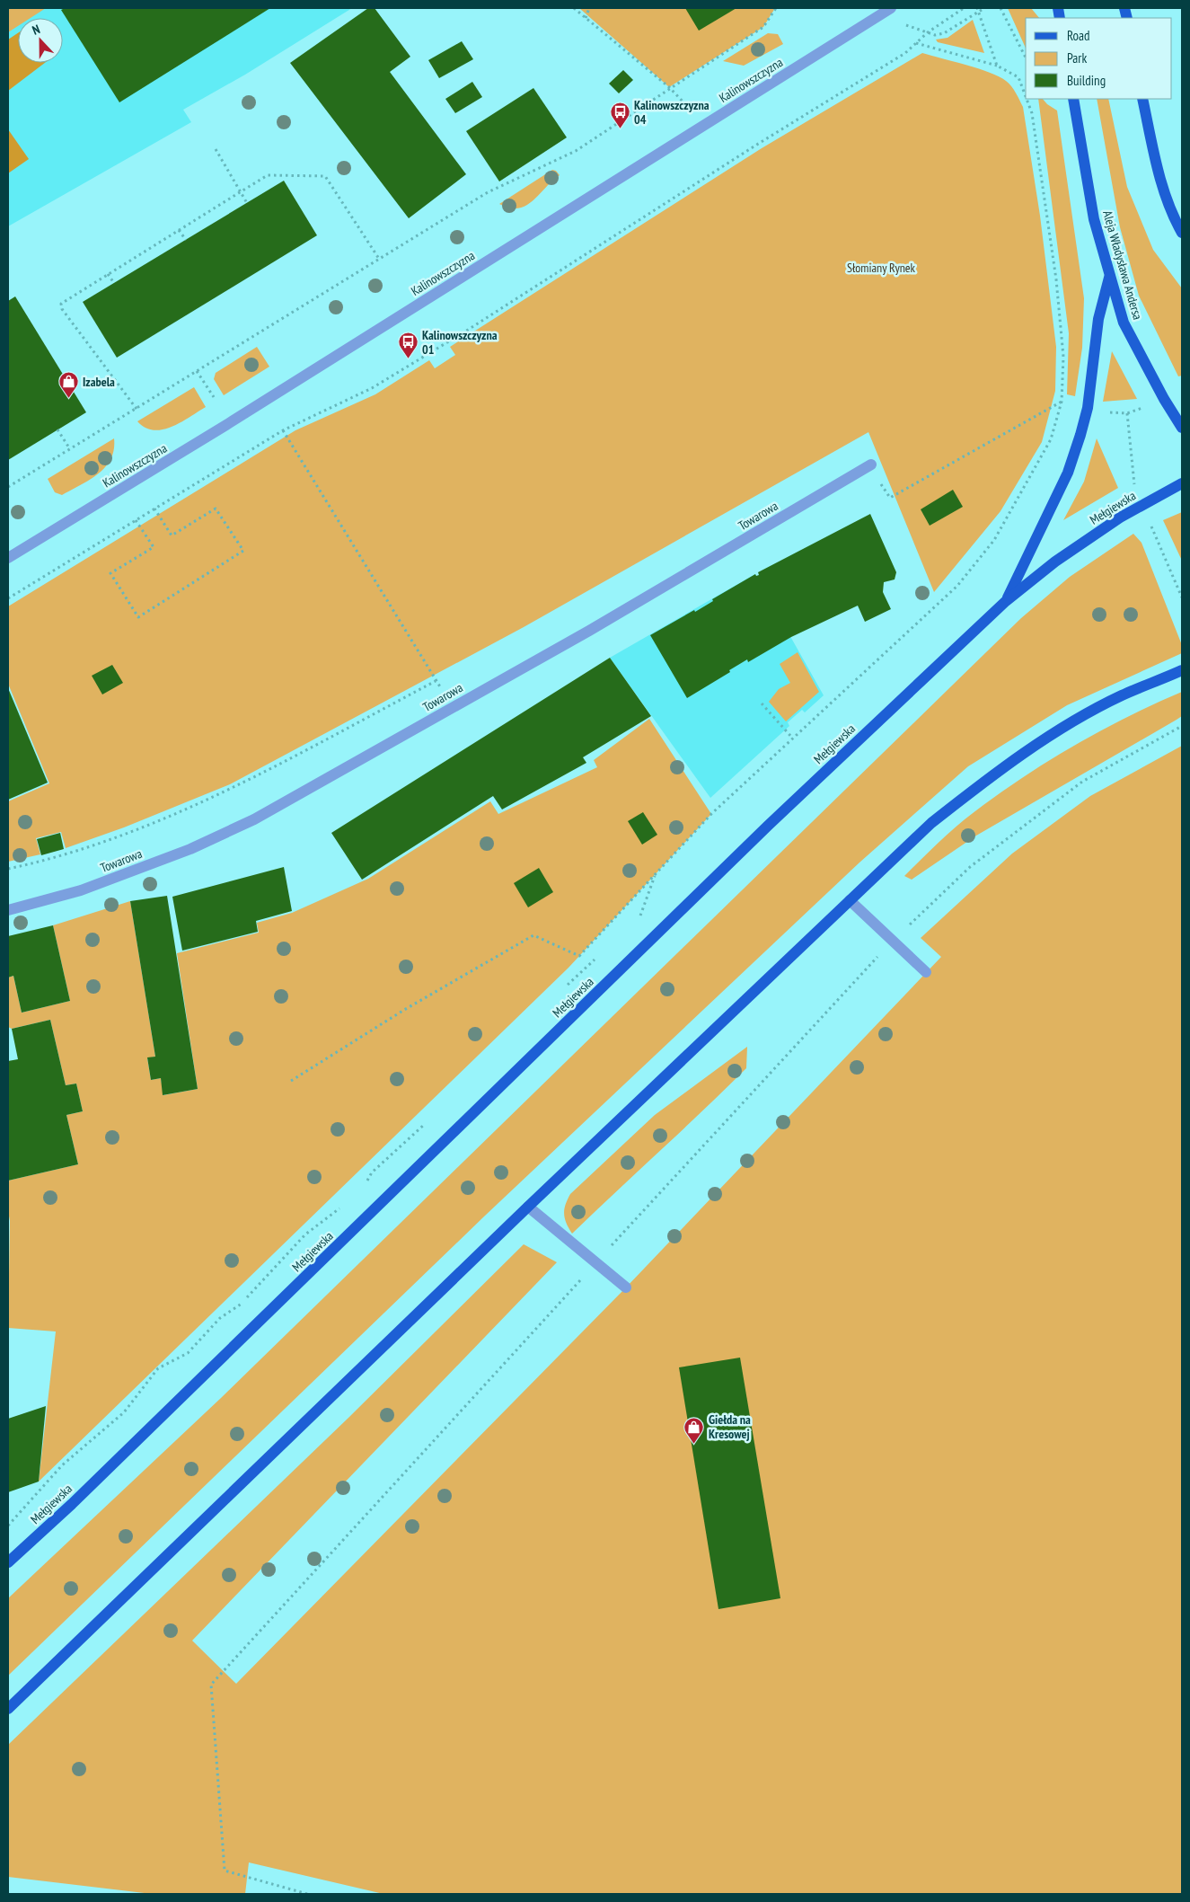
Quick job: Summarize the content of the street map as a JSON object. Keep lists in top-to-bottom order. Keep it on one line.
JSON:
{"streets":{"main road":["Aleja Władysława Andersa","Mełgiewska"],"street":["Kalinowszczyzna","Towarowa"]},"parks":["Słomiany Rynek"],"places":{"bus stop":["Kalinowszczyzna 04","Kalinowszczyzna 01"],"shop":["Izabela","Giełda na Kresowej"]},"legend":["Road","Park","Building"],"north":"top"}
